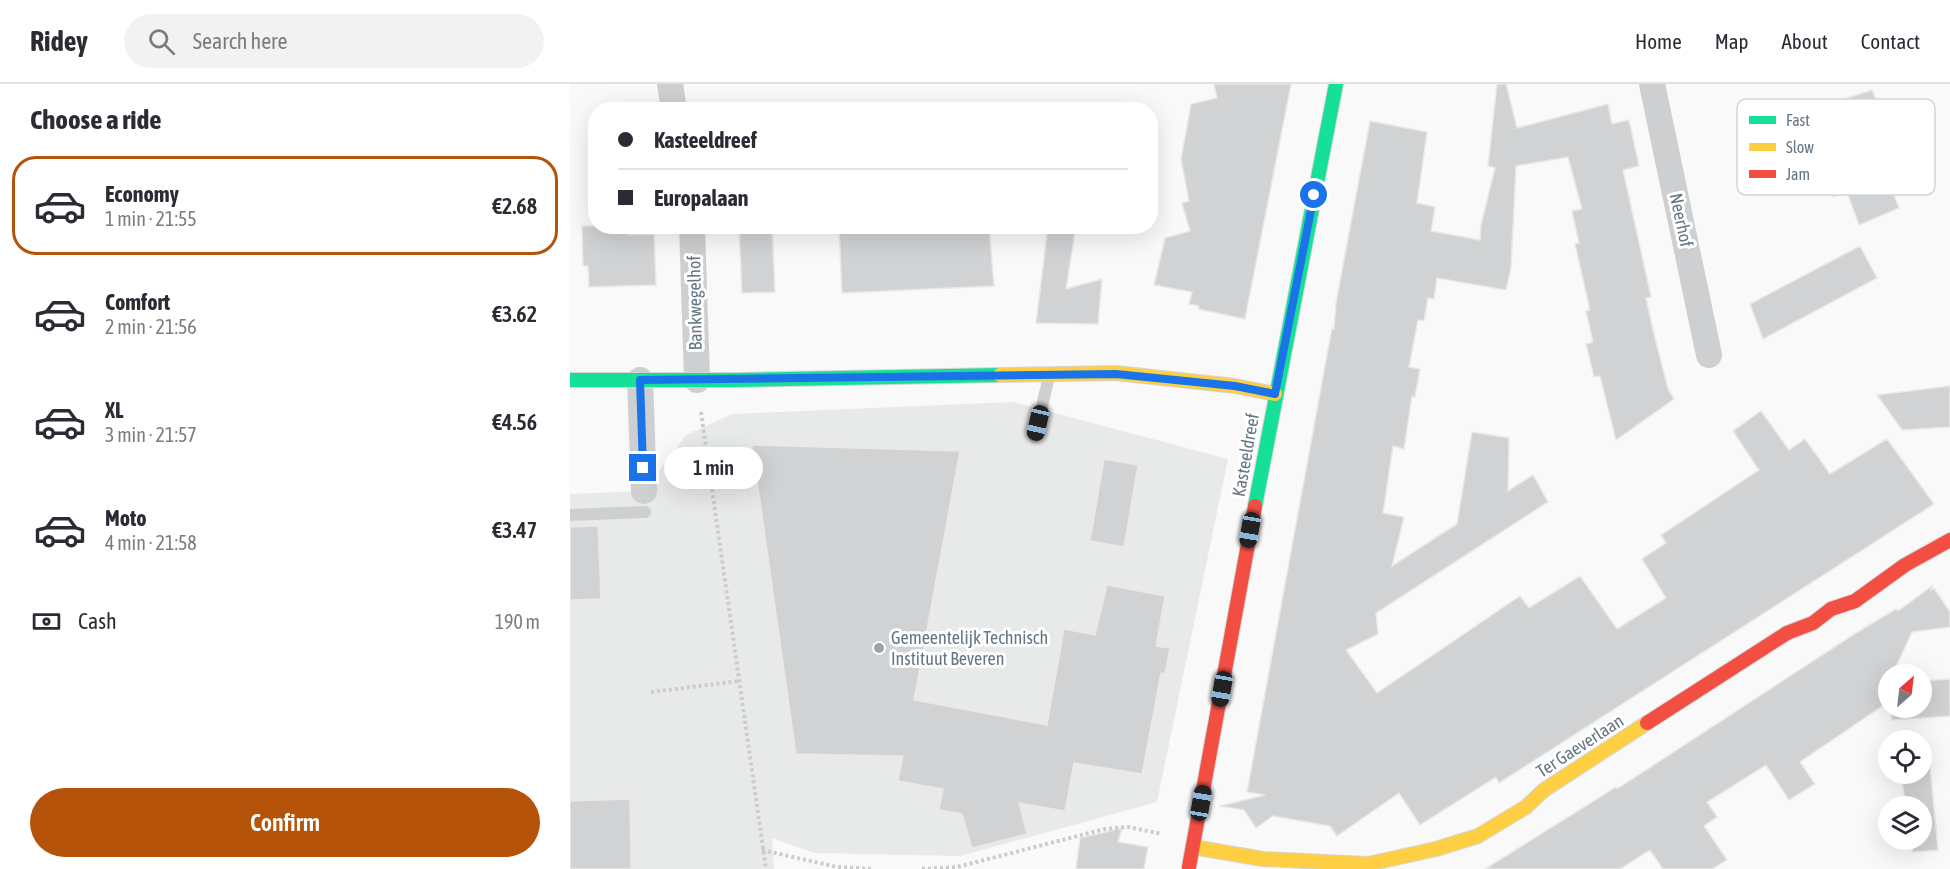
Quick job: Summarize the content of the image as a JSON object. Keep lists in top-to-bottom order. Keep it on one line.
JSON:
{"streets":{"street":["Neerhof","Bankwegelhof","Kasteeldreef","Ter Gaeverlaan"]},"crossings":[["Kasteeldreef","Ter Gaeverlaan"]],"places":["Gemeentelijk Technisch Instituut Beveren"],"legend":["Fast","Slow","Jam"],"north":"top right","page":{"header":"Ridey","search":"Search here","nav":["Home","Map","About","Contact"],"heading":"Choose a ride","banner":["Kasteeldreef","Europalaan"],"list":[{"name":"Economy","note":"1 min · 21:55","value":"€2.68"},{"name":"Comfort","note":"2 min · 21:56","value":"€3.62"},{"name":"XL","note":"3 min · 21:57","value":"€4.56"},{"name":"Moto","note":"4 min · 21:58","value":"€3.47"}],"bubble":"1 min","pay":["Cash","190 m"],"buttons":"Confirm"}}
